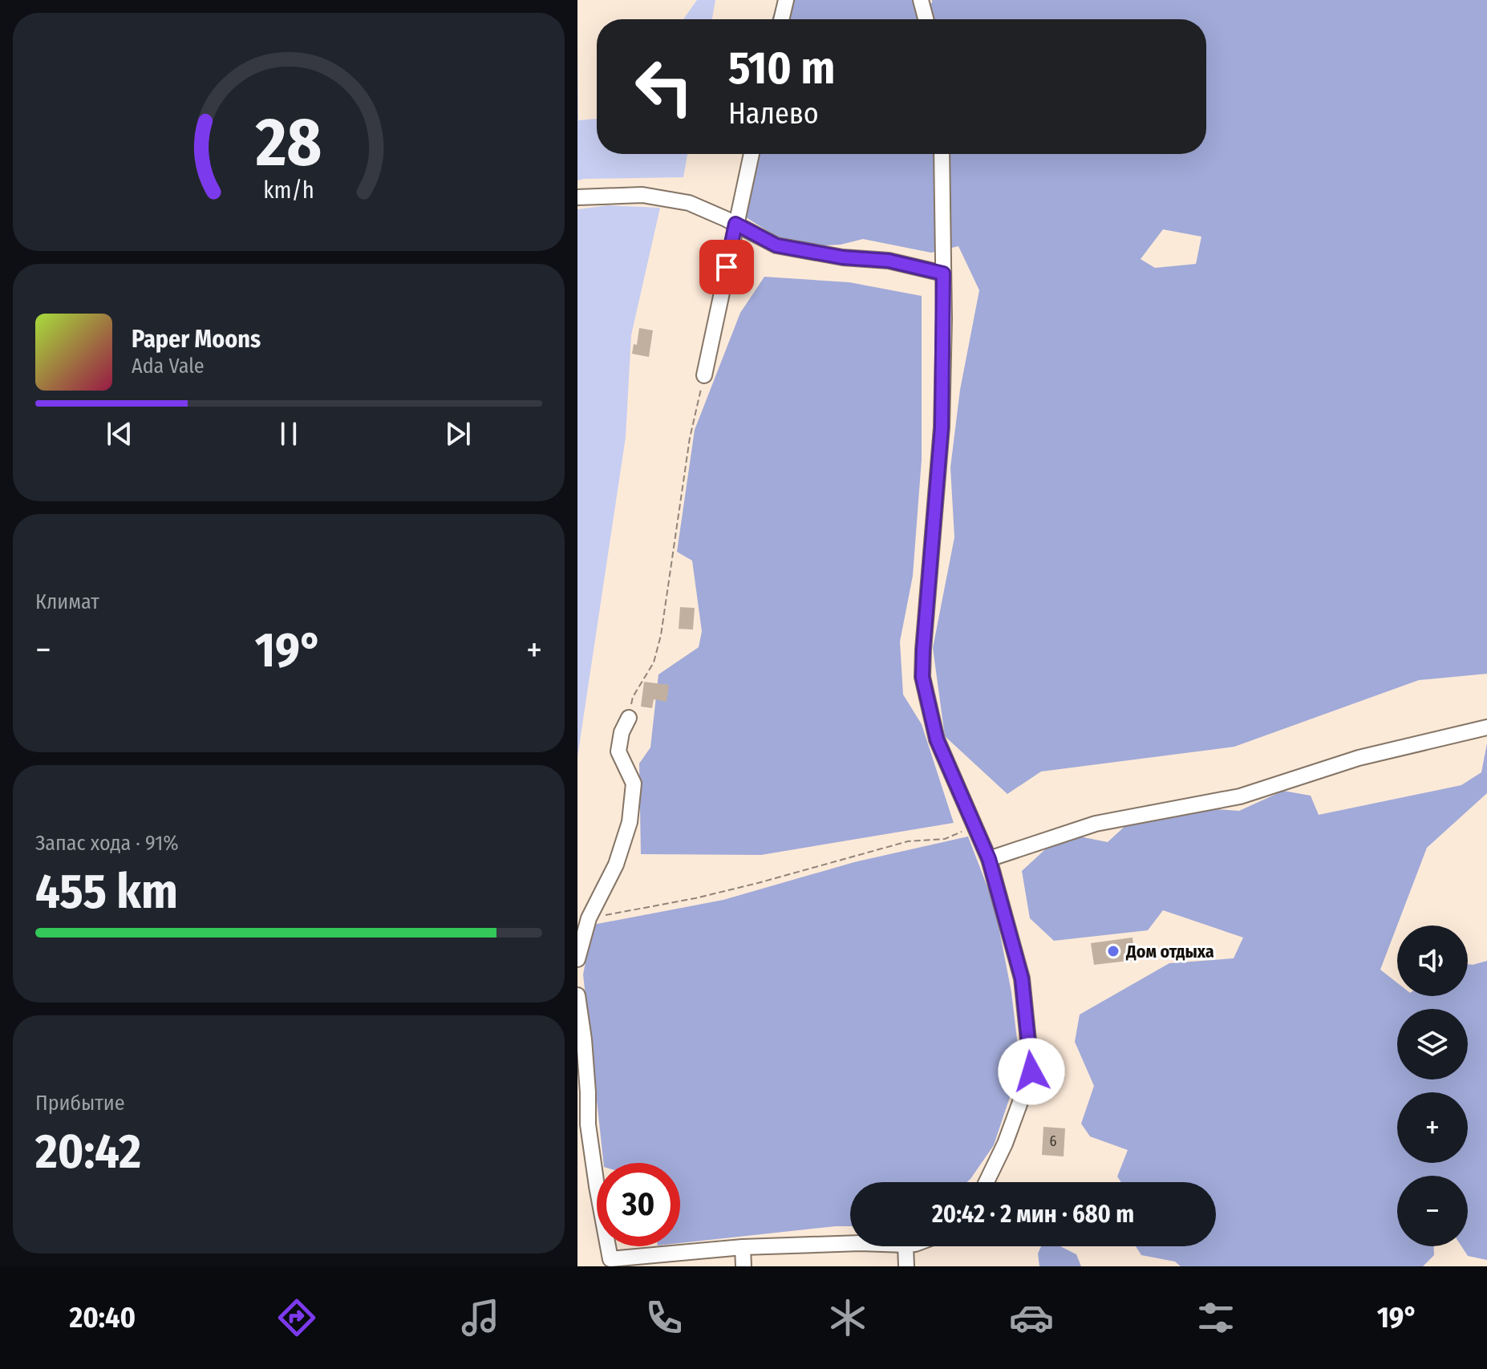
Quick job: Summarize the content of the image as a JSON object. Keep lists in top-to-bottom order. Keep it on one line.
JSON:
{"places":["Дом отдыха"],"house_numbers":["6"],"page":{"turn":["510 m","Налево"],"song":["Paper Moons","Ada Vale"],"tile":["Климат",["Запас хода · 91%","455 km"],["Прибытие","20:42"]],"heat":["−","19°","+"],"map_buttons":["+","−"],"limit":"30","trip":"20:42 · 2 мин · 680 m","tabs":["20:40","19°"],"gauge":["28","km/h"]}}
